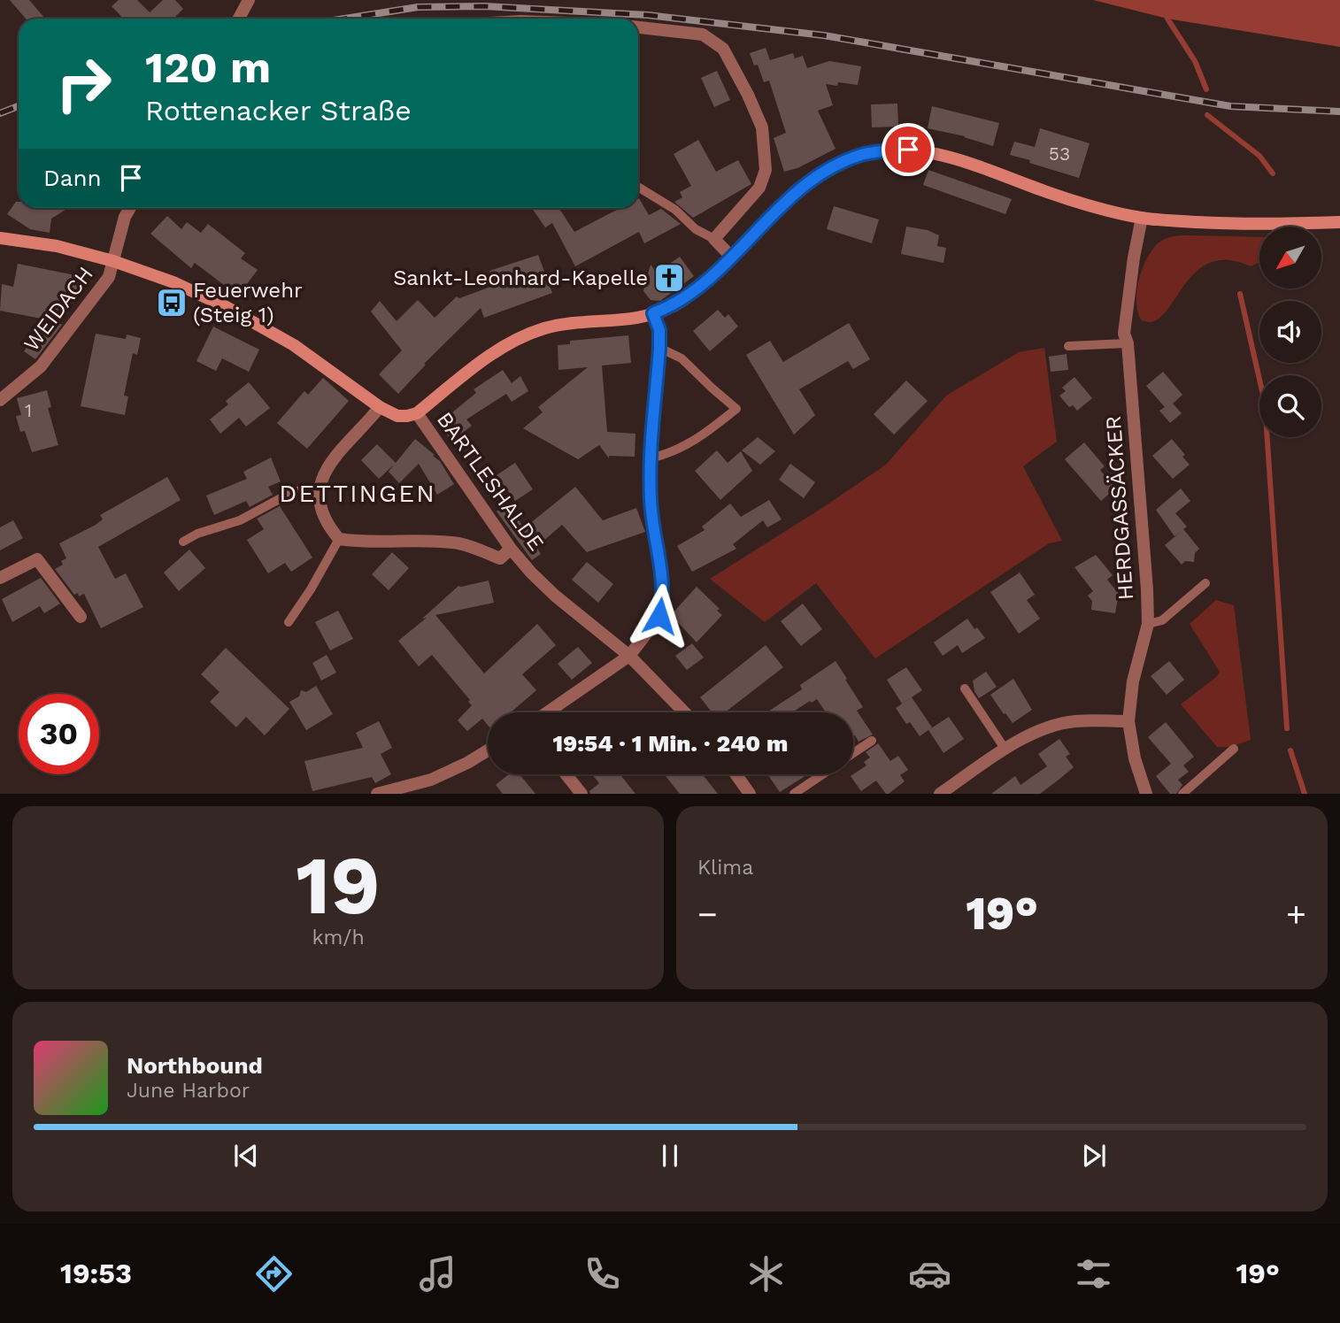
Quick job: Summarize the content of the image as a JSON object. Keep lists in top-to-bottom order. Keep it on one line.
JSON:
{"streets":{"street":["WEIDACH","BARTLESHALDE","HERDGASSÄCKER"]},"districts":["DETTINGEN"],"places":{"church":["Sankt-Leonhard-Kapelle"],"bus stop":["Feuerwehr (Steig 1)"]},"house_numbers":["53","1"],"north":"bottom left","page":{"turn":["120 m","Rottenacker Straße"],"then":"Dann","limit":"30","trip":"19:54 · 1 Min. · 240 m","tile":[["19","km/h"],"Klima"],"heat":["−","19°","+"],"song":["Northbound","June Harbor"],"tabs":["19:53","19°"]}}
